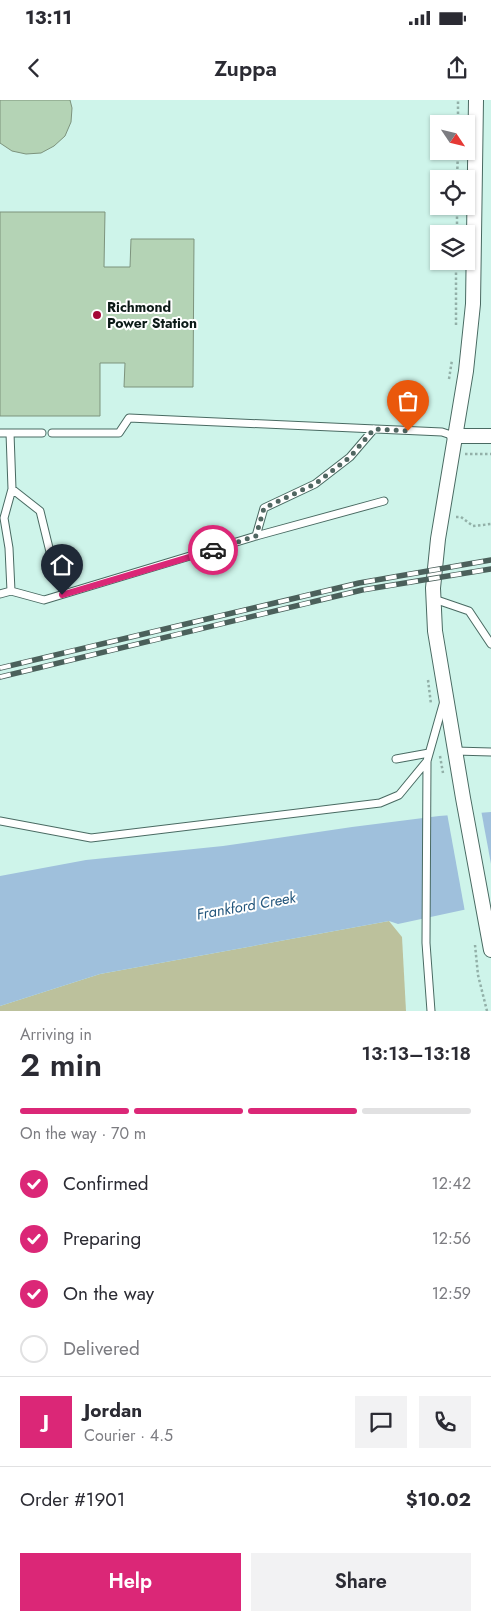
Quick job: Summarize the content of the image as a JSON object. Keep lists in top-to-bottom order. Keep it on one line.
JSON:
{"water":["Frankford Creek"],"places":["Richmond Power Station"],"north":"bottom right","page":{"status":"13:11","header":"Zuppa","heading":["2 min","Arriving in","13:13–13:18"],"panel":["Jordan","Courier · 4.5","Order #1901","$10.02"],"bar":"On the way · 70 m","list":[["Confirmed","12:42"],["Preparing","12:56"],["On the way","12:59"],"Delivered"],"round":"J","buttons":["Help","Share"]}}
